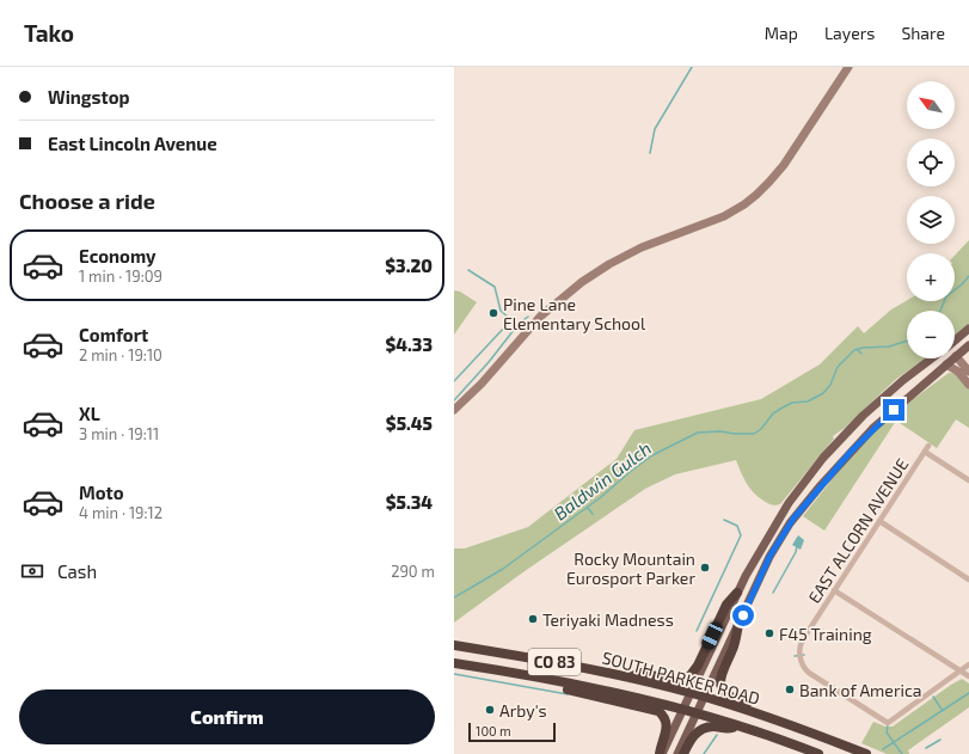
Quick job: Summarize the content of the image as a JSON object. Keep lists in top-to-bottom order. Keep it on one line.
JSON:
{"streets":{"highway":["CO 83","SOUTH PARKER ROAD"],"street":["EAST ALCORN AVENUE"]},"water":["Baldwin Gulch"],"places":["Pine Lane Elementary School","Rocky Mountain Eurosport Parker","Teriyaki Madness","F45 Training","Bank of America","Arby's"],"scale_bar":"100 m","north":"top left","page":{"header":"Tako","nav":["Map","Layers","Share"],"banner":["Wingstop","East Lincoln Avenue"],"map_buttons":["+","−"],"heading":"Choose a ride","list":[{"name":"Economy","note":"1 min · 19:09","value":"$3.20"},{"name":"Comfort","note":"2 min · 19:10","value":"$4.33"},{"name":"XL","note":"3 min · 19:11","value":"$5.45"},{"name":"Moto","note":"4 min · 19:12","value":"$5.34"}],"pay":["Cash","290 m"],"buttons":"Confirm","scale":"100 m"}}
